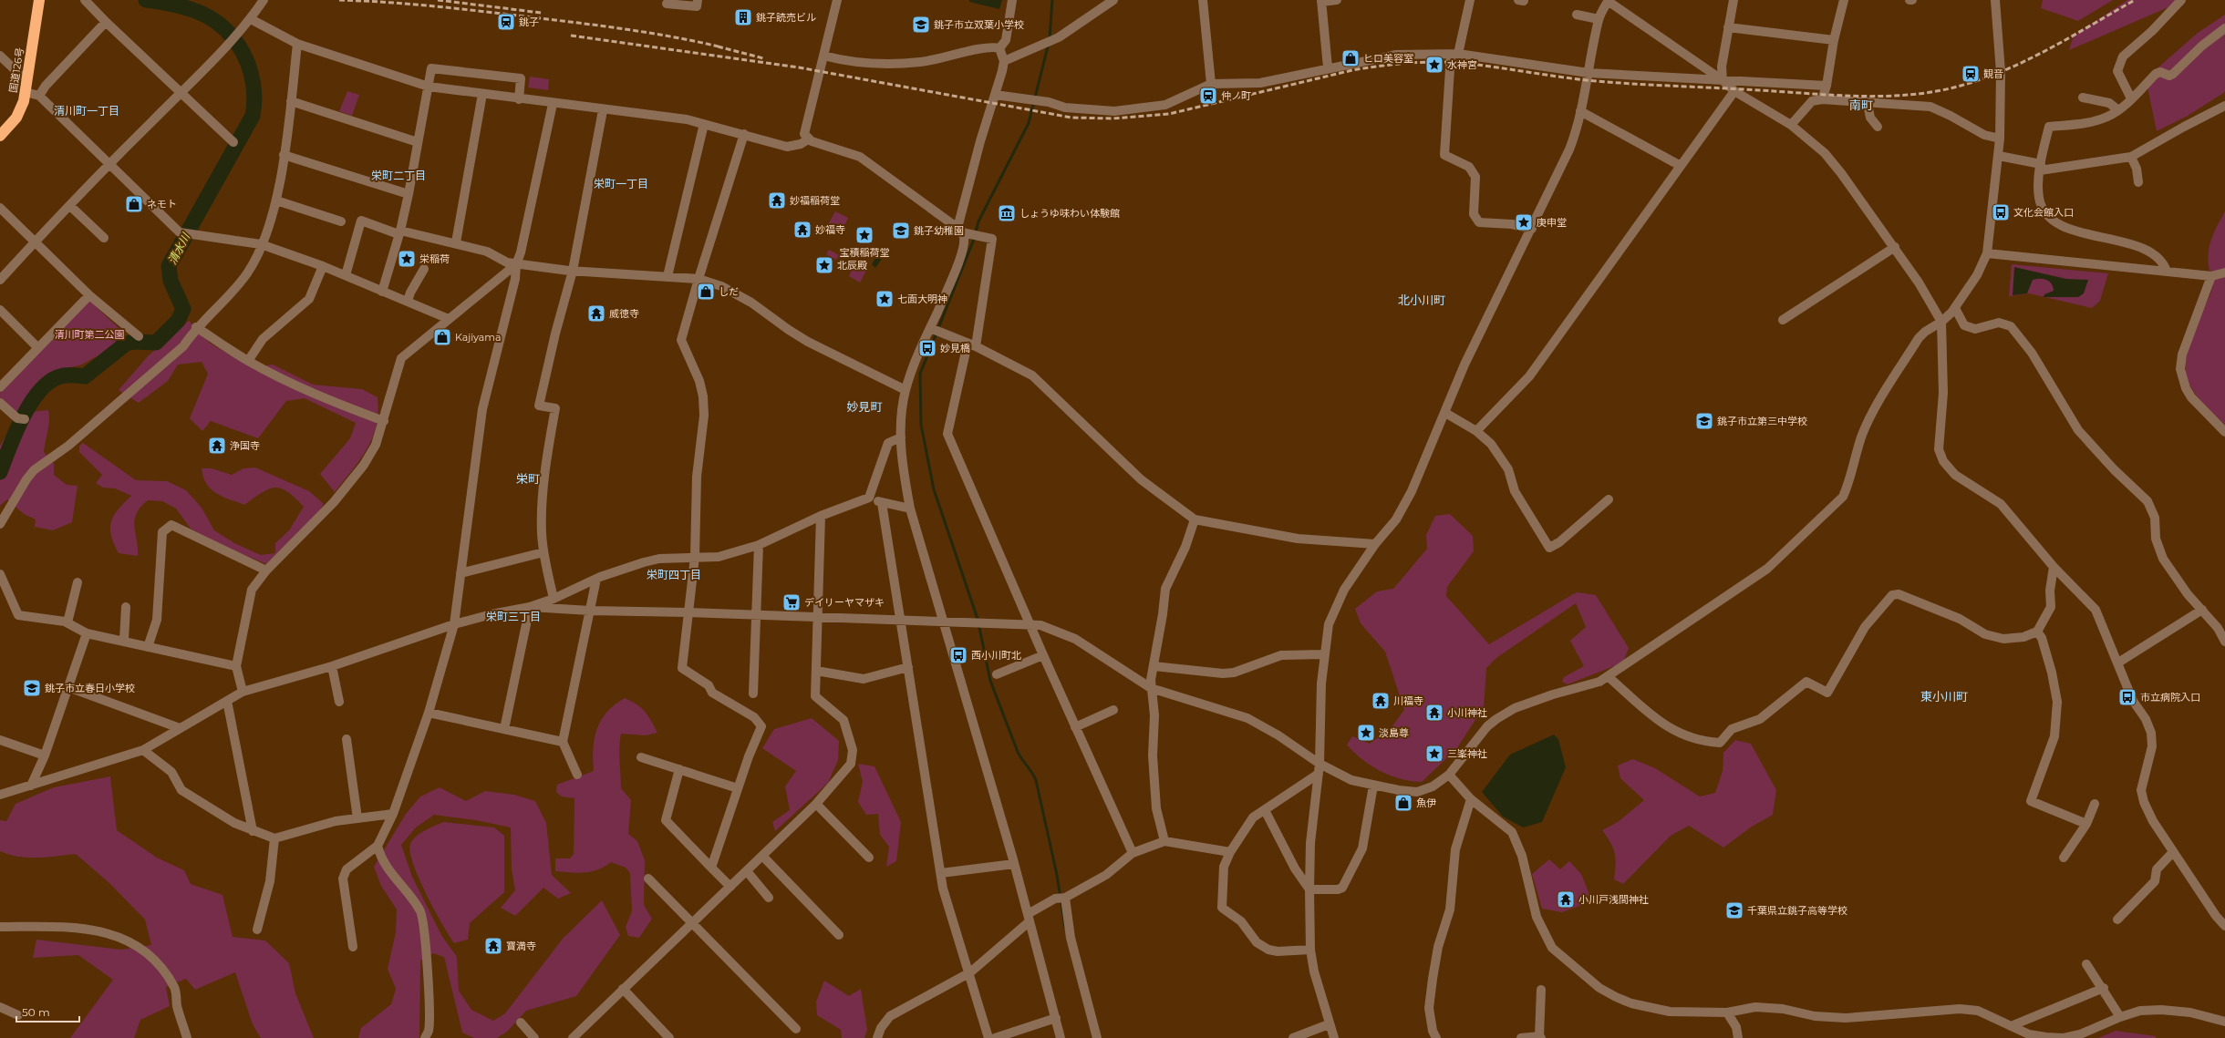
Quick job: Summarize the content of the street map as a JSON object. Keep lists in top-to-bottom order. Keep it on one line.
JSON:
{"streets":{"highway":["国道126号"]},"districts":["南町","清川町一丁目","栄町二丁目","栄町一丁目","北小川町","妙見町","栄町","栄町四丁目","栄町三丁目","東小川町"],"water":["清水川"],"parks":["清川町第二公園"],"places":{"building":["銚子読売ビル"],"station":["銚子","観音","仲ノ町"],"school or university":["銚子市立双葉小学校","銚子幼稚園","銚子市立第三中学校","銚子市立春日小学校","千葉県立銚子高等学校"],"shop":["ヒロ美容室","ネモト","しだ","Kajiyama","魚伊"],"place":["水神宮","庚申堂","宝積稲荷堂","栄稲荷","北辰殿","七面大明神","淡島尊","三峯神社"],"temple":["妙福稲荷堂","妙福寺","威徳寺","浄国寺","川福寺","小川神社","小川戸浅間神社","寶満寺"],"bus stop":["文化会館入口","妙見橋","西小川町北","市立病院入口"],"museum":["しょうゆ味わい体験館"],"supermarket":["デイリーヤマザキ"]},"scale_bar":"50 m"}
